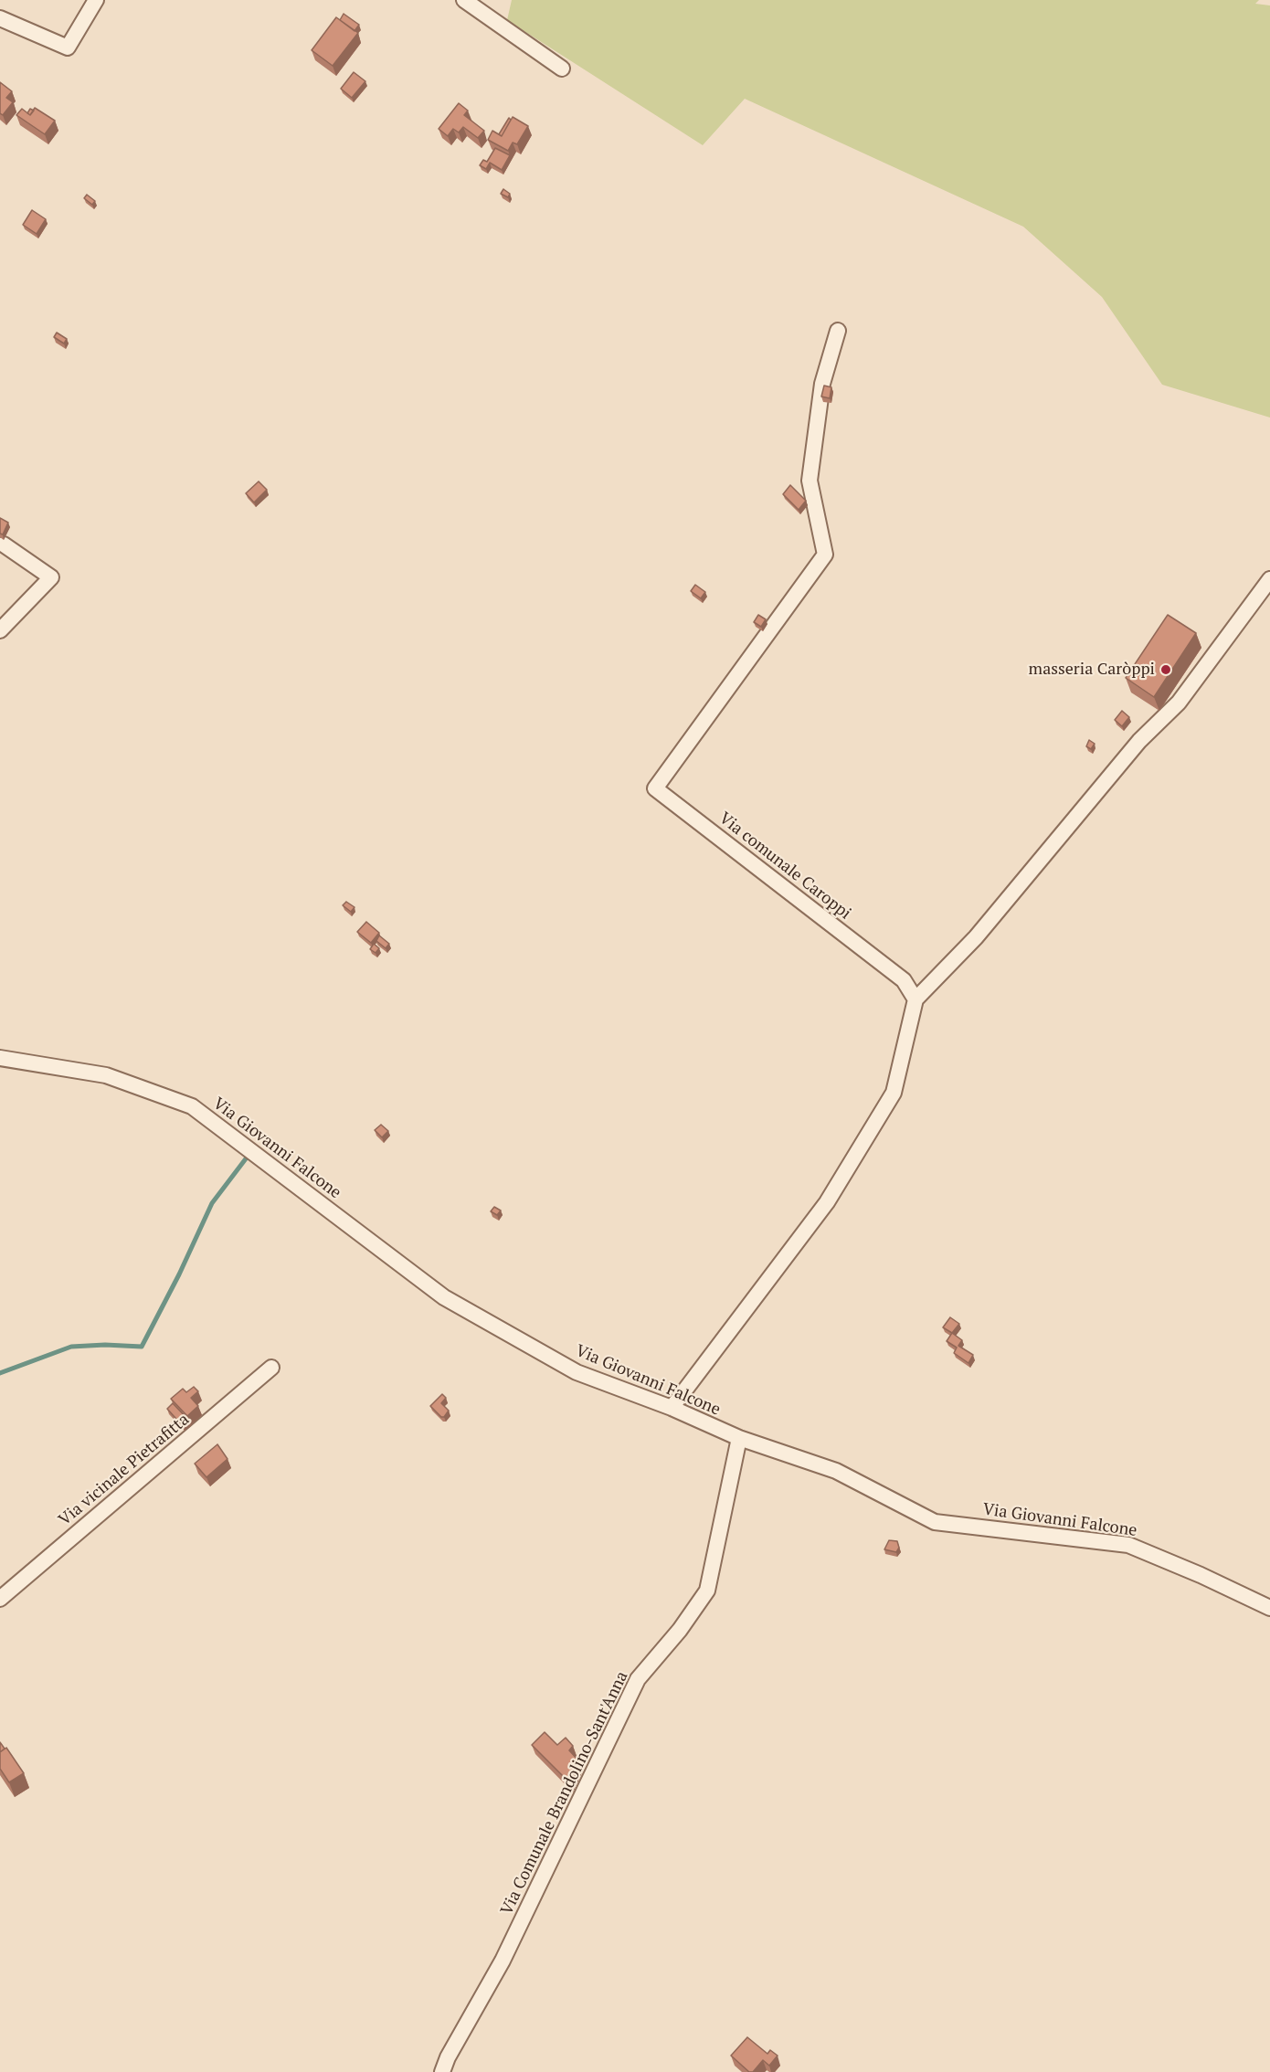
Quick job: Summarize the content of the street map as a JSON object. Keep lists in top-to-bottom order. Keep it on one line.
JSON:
{"streets":{"street":["Via comunale Caroppi","Via Giovanni Falcone","Via vicinale Pietrafitta","Via Comunale Brandolino-Sant'Anna"]},"crossings":[["Via Giovanni Falcone","Via Comunale Brandolino-Sant'Anna"]],"places":["masseria Caròppi"]}
